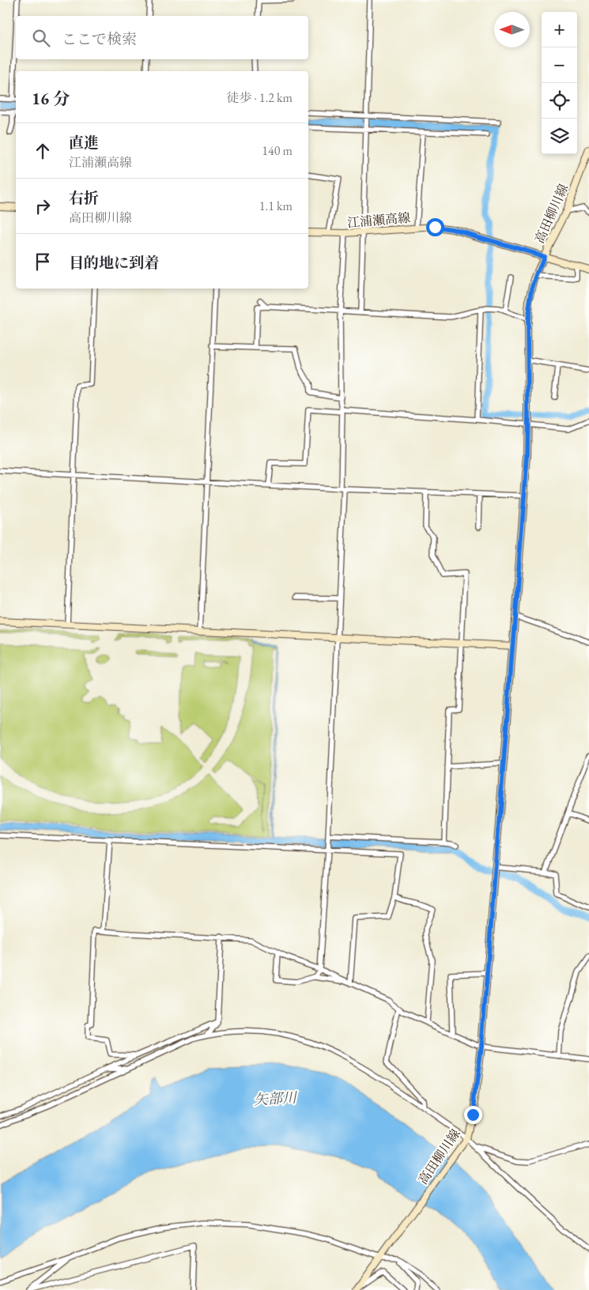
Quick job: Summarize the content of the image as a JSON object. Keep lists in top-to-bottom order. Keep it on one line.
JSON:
{"streets":{"main road":["高田柳川線","江浦瀬高線"]},"crossings":[["高田柳川線","江浦瀬高線"]],"water":["矢部川"],"north":"left","page":{"map_buttons":["+","−"],"search":"ここで検索","heading":["16 分","徒歩 · 1.2 km"],"list":[["直進","江浦瀬高線","140 m"],["右折","高田柳川線","1.1 km"],"目的地に到着"]}}
